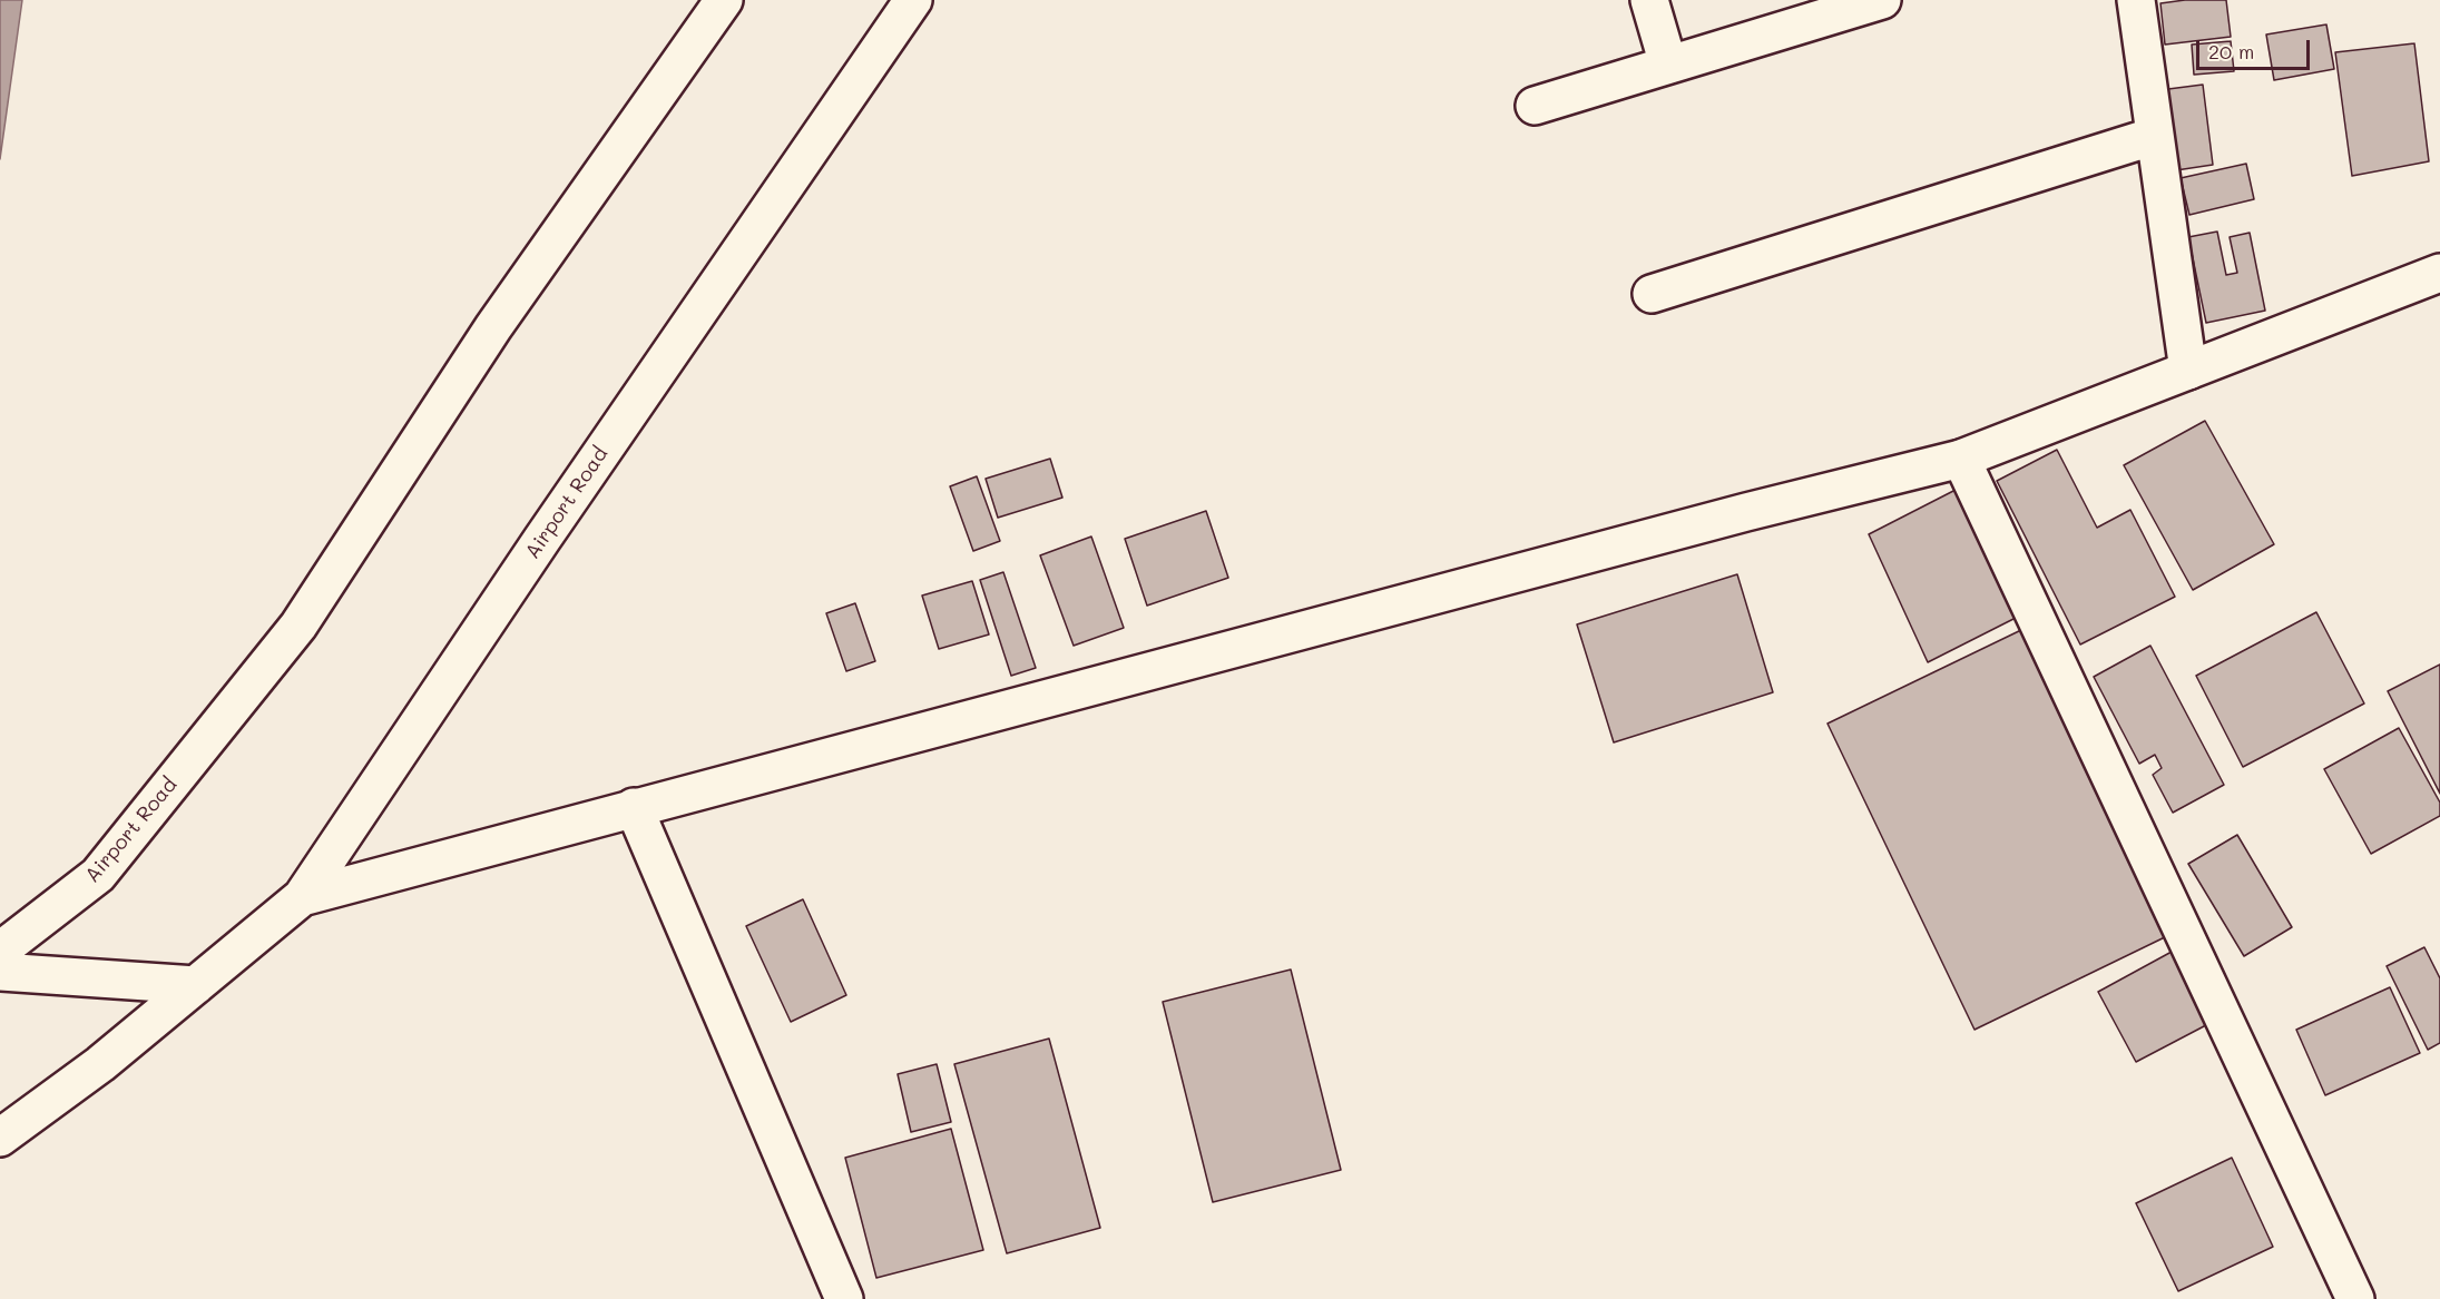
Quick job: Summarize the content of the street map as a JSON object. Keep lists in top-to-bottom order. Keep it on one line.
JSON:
{"streets":{"street":["Airport Road"]},"scale_bar":"20 m"}
